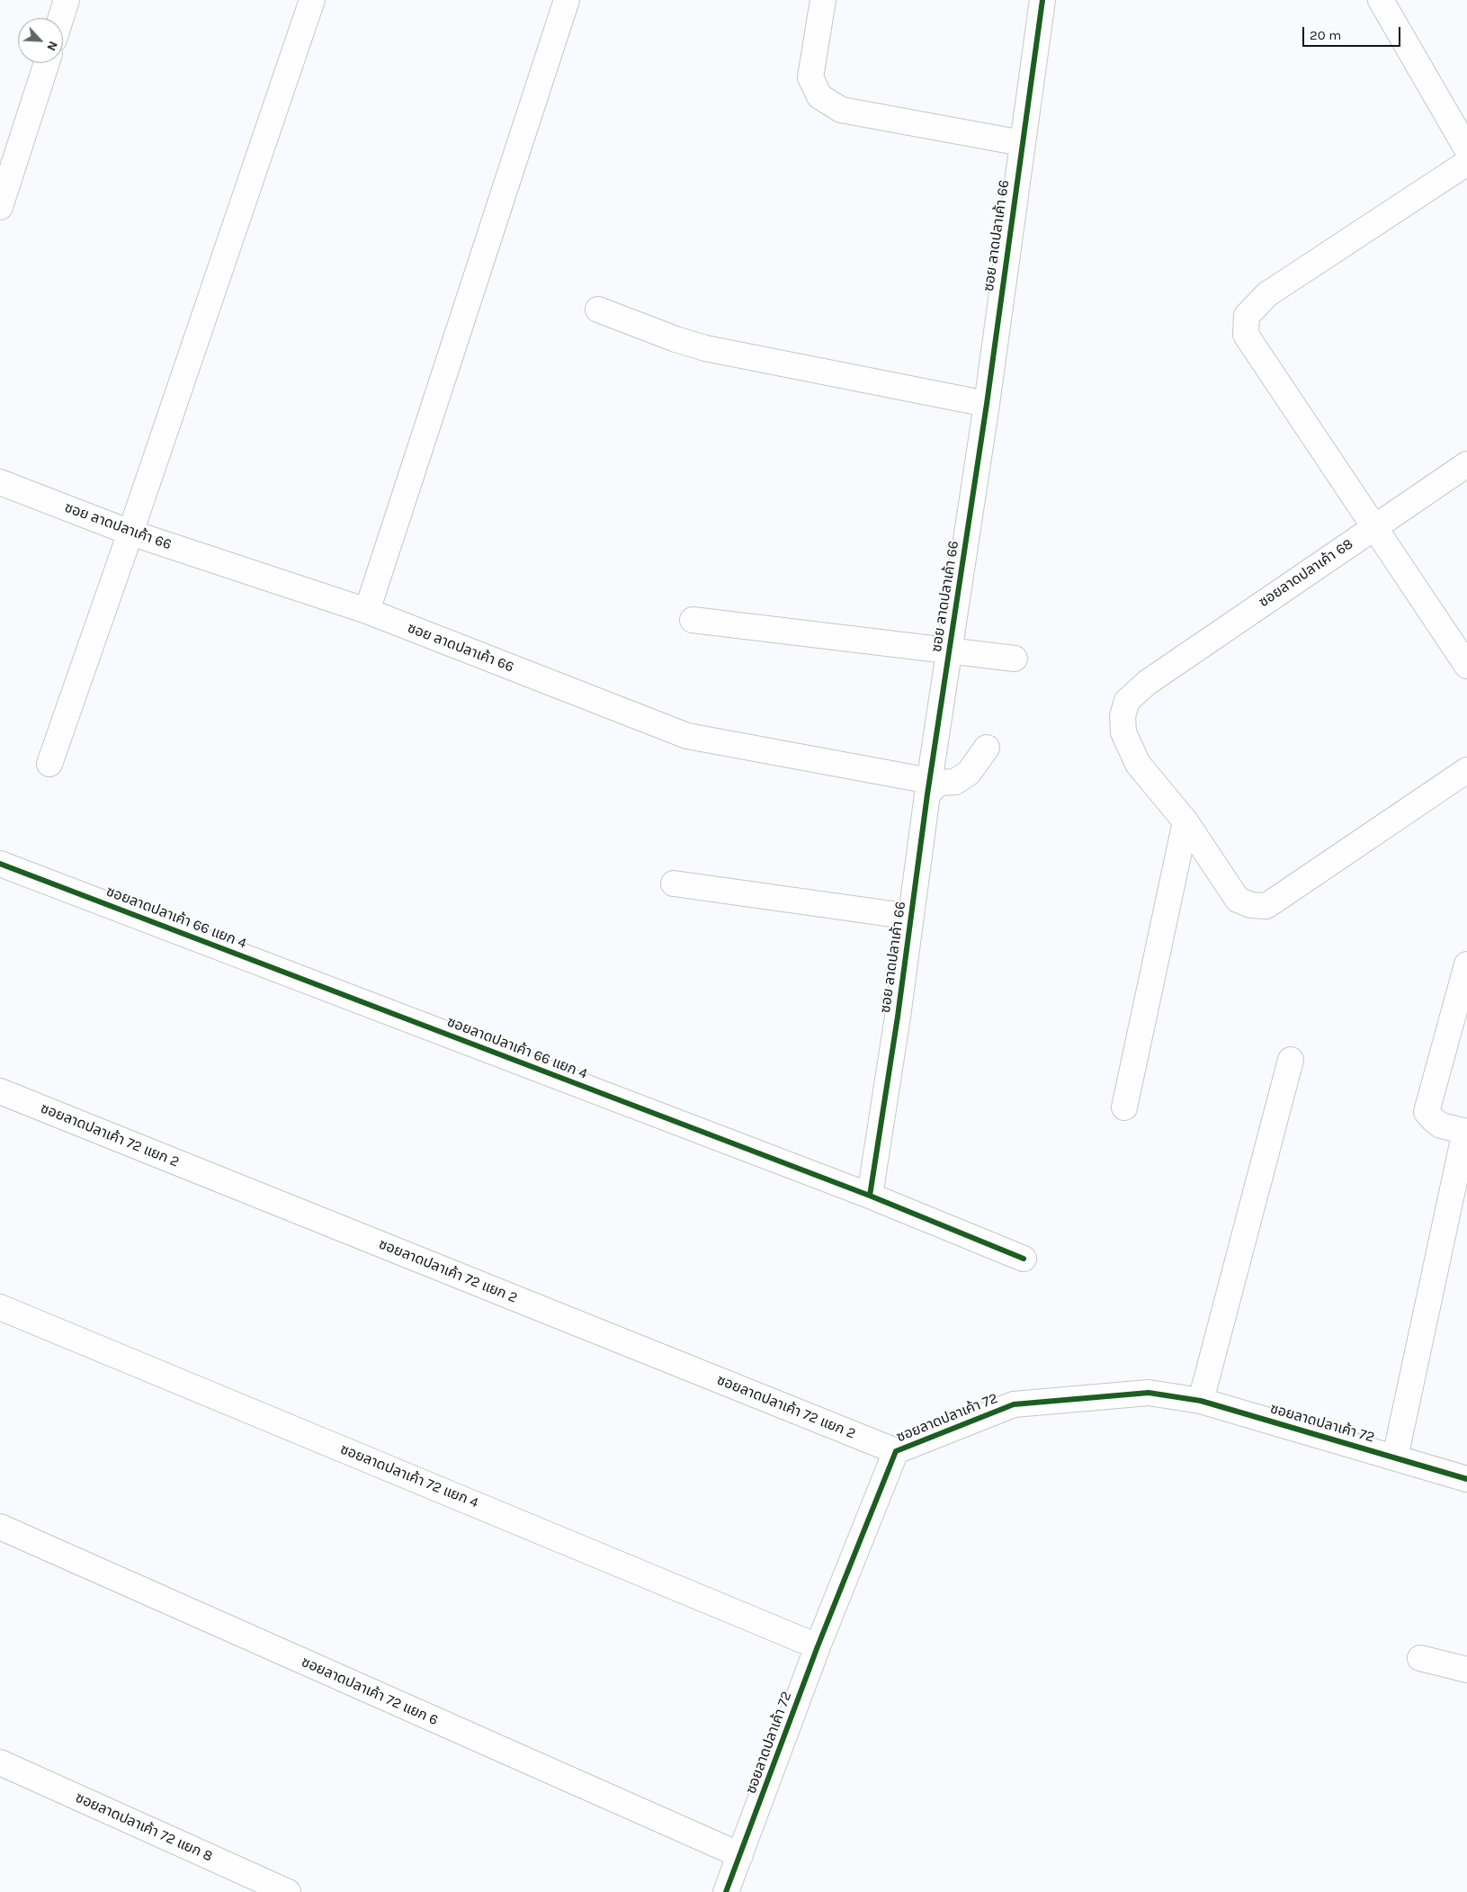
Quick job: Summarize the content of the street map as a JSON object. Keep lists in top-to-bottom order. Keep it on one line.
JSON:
{"streets":{"street":["ซอย ลาดปลาเค้า 66","ซอยลาดปลาเค้า 68","ซอยลาดปลาเค้า 66 แยก 4","ซอยลาดปลาเค้า 72 แยก 2","ซอยลาดปลาเค้า 72","ซอยลาดปลาเค้า 72 แยก 4","ซอยลาดปลาเค้า 72 แยก 6","ซอยลาดปลาเค้า 72 แยก 8"]},"crossings":[["ซอย ลาดปลาเค้า 66","ซอยลาดปลาเค้า 66 แยก 4"],["ซอยลาดปลาเค้า 72 แยก 2","ซอยลาดปลาเค้า 72"],["ซอยลาดปลาเค้า 72","ซอยลาดปลาเค้า 72 แยก 4"],["ซอยลาดปลาเค้า 72","ซอยลาดปลาเค้า 72 แยก 6"]],"scale_bar":"20 m","north":"bottom right"}
